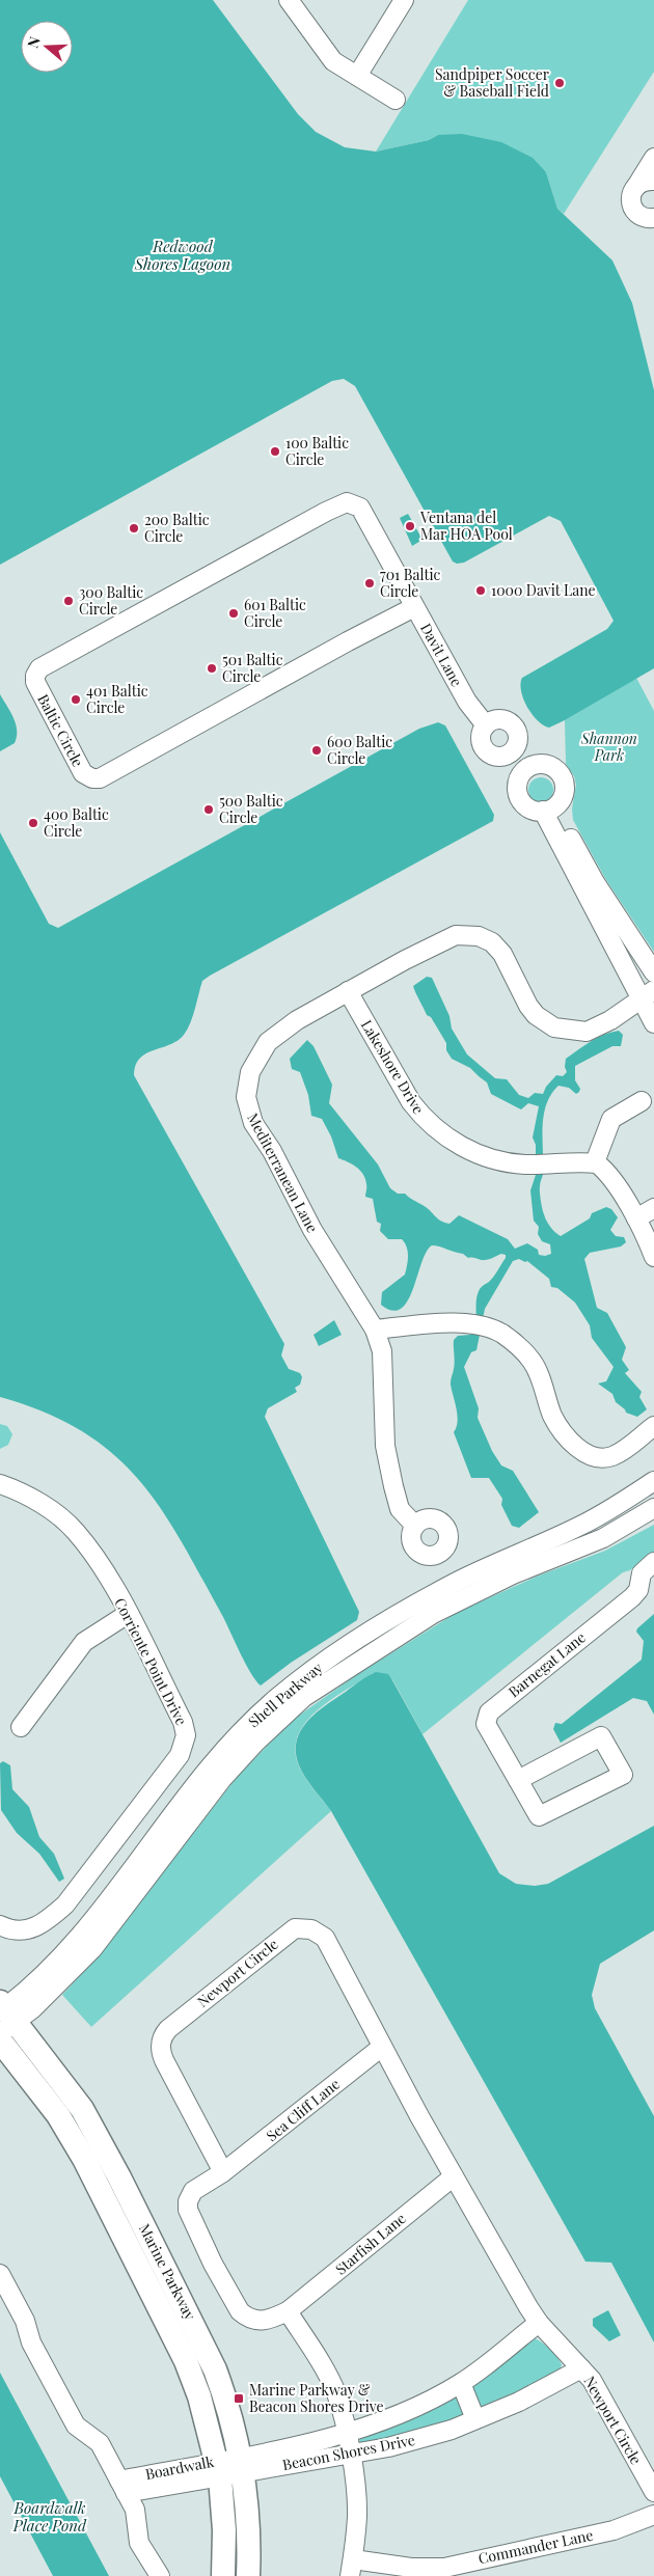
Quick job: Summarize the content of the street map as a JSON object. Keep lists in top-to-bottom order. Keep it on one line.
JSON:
{"streets":{"main road":["Marine Parkway"],"street":["Davit Lane","Baltic Circle","Lakeshore Drive","Mediterranean Lane","Corriente Point Drive","Barnegat Lane","Shell Parkway","Newport Circle","Sea Cliff Lane","Starfish Lane","Beacon Shores Drive","Boardwalk","Commander Lane"]},"crossings":[["Davit Lane","Baltic Circle"],["Lakeshore Drive","Mediterranean Lane"],["Shell Parkway","Marine Parkway"],["Newport Circle","Sea Cliff Lane"],["Newport Circle","Starfish Lane"],["Newport Circle","Beacon Shores Drive"],["Marine Parkway","Beacon Shores Drive"],["Marine Parkway","Boardwalk"],["Beacon Shores Drive","Boardwalk"]],"water":["Redwood Shores Lagoon","Boardwalk Place Pond"],"parks":["Shannon Park"],"places":{"other":["Sandpiper Soccer & Baseball Field","100 Baltic Circle","Ventana del Mar HOA Pool","200 Baltic Circle","701 Baltic Circle","1000 Davit Lane","300 Baltic Circle","601 Baltic Circle","501 Baltic Circle","401 Baltic Circle","600 Baltic Circle","500 Baltic Circle","400 Baltic Circle"],"transit":["Marine Parkway & Beacon Shores Drive"]},"north":"left"}
